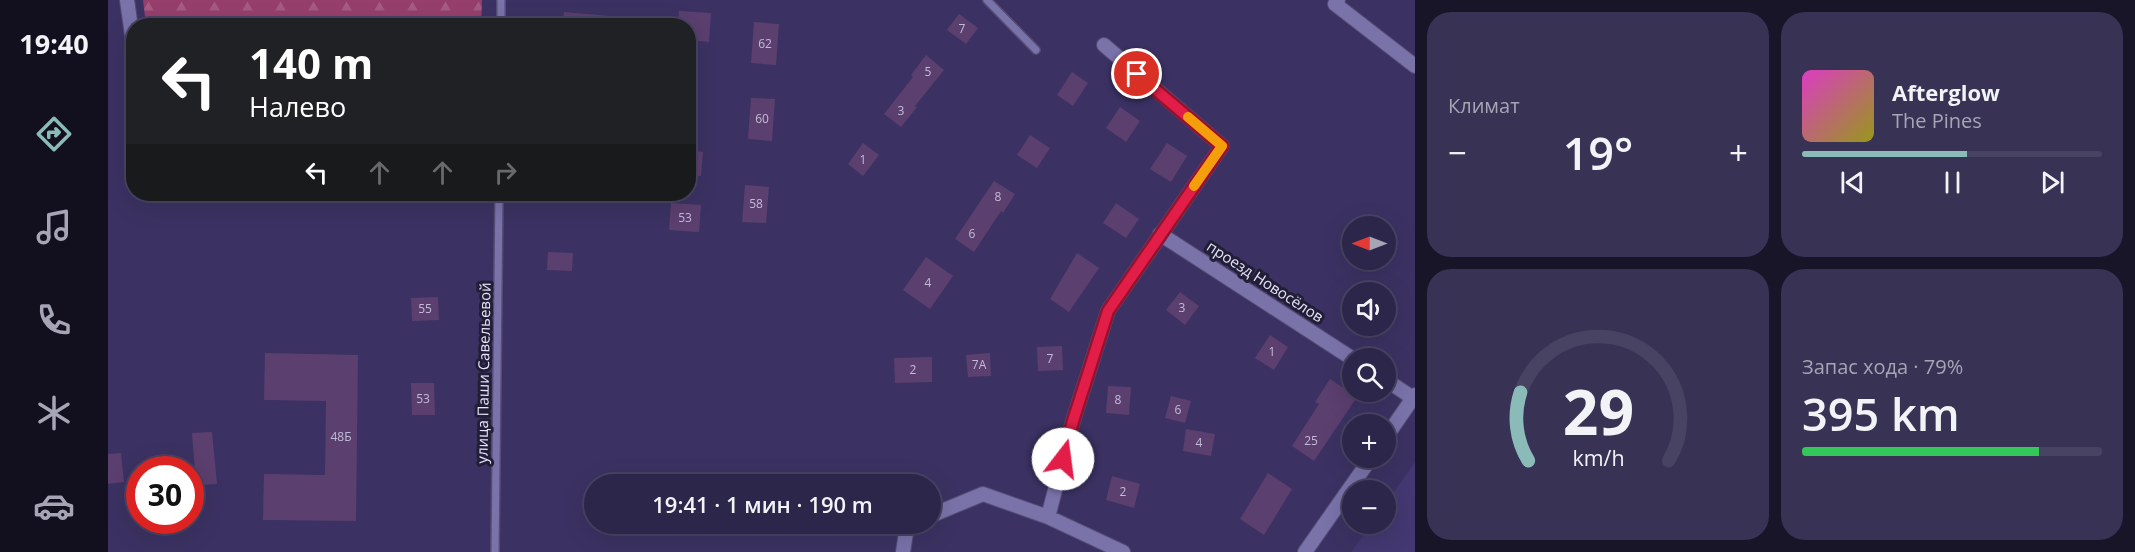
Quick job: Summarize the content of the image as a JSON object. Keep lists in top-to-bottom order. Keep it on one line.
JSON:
{"streets":{"street":["проезд Новосёлов"],"lane":["улица Паши Савельевой"]},"house_numbers":["7","62","5","3","60","1","8","58","53","6","4","3","55","1","7","7А","2","53","8","6","48Б","25","4","2"],"north":"left","page":{"tabs":"19:40","tile":["Климат",["Запас хода · 79%","395 km"]],"turn":["140 m","Налево"],"song":["Afterglow","The Pines"],"heat":["−","19°","+"],"map_buttons":["+","−"],"limit":"30","trip":"19:41 · 1 мин · 190 m","gauge":["29","km/h"]}}
